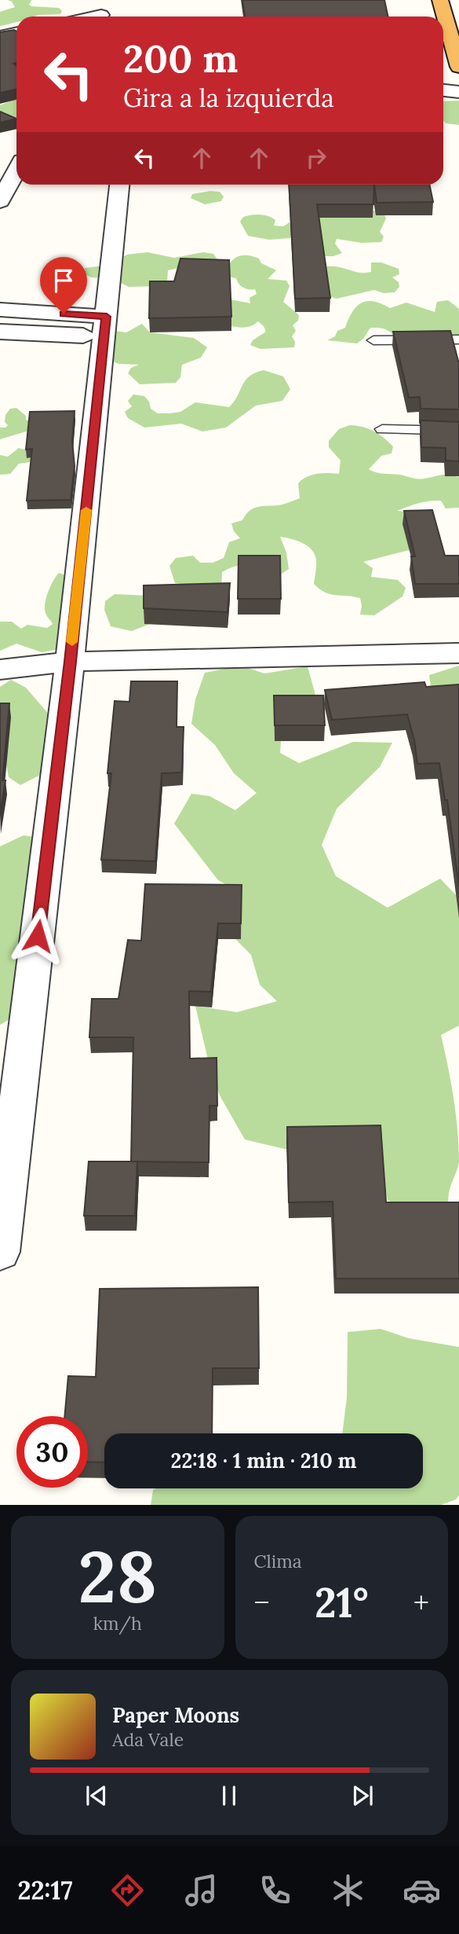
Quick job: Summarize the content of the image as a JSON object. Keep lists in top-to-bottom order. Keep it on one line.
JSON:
{"page":{"turn":["200 m","Gira a la izquierda"],"limit":"30","trip":"22:18 · 1 min · 210 m","tile":[["28","km/h"],"Clima"],"heat":["−","21°","+"],"song":["Paper Moons","Ada Vale"],"tabs":"22:17"}}
